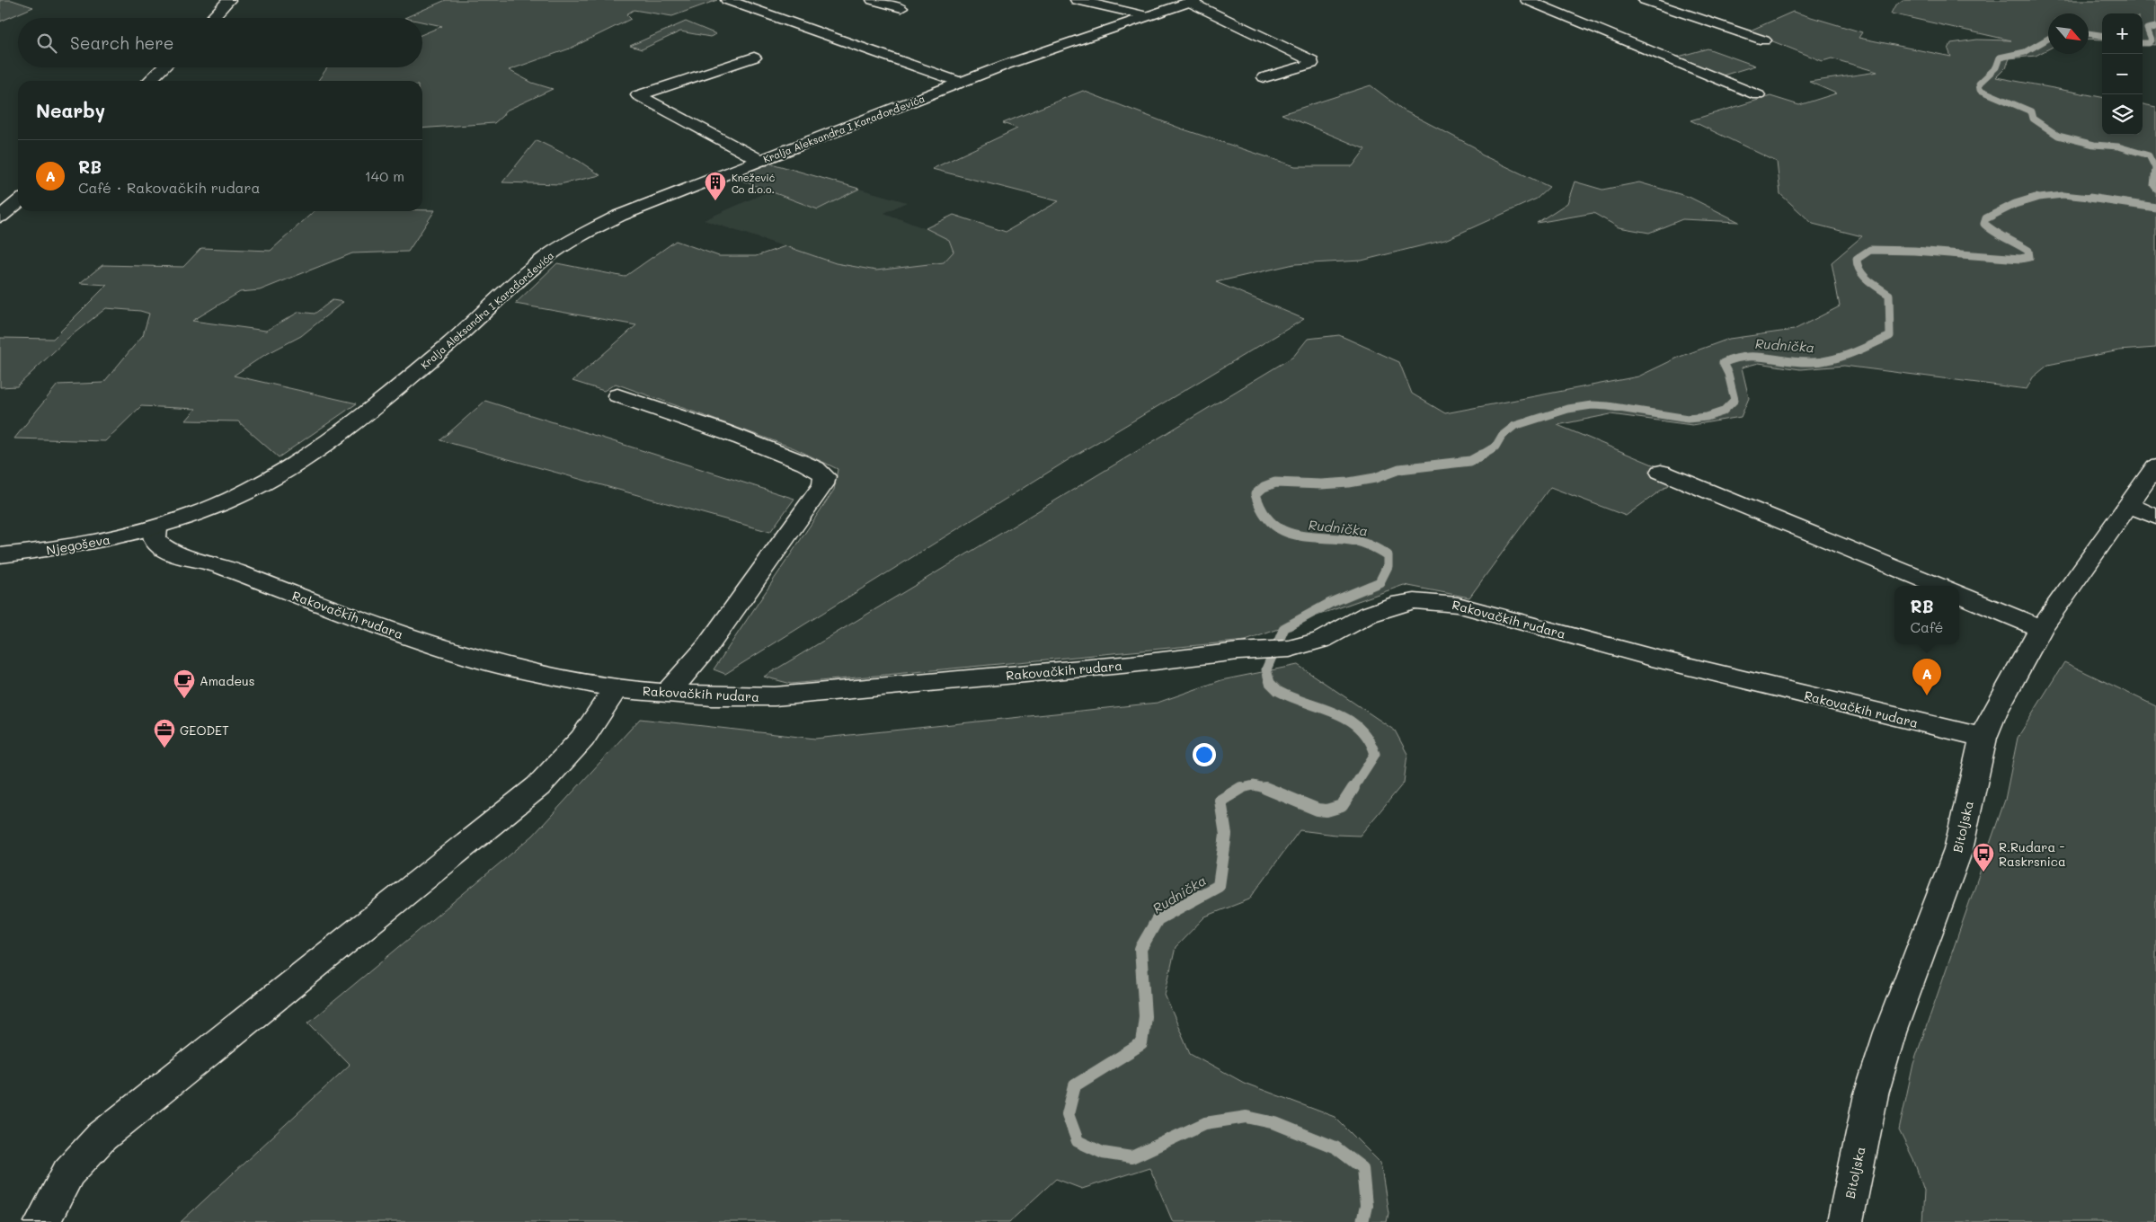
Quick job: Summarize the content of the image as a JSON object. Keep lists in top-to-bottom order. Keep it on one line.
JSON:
{"streets":{"street":["Kralja Aleksandra I Karađorđevića","Njegoševa","Rakovačkih rudara","Bitoljska"]},"crossings":[["Kralja Aleksandra I Karađorđevića","Njegoševa"],["Kralja Aleksandra I Karađorđevića","Rakovačkih rudara"],["Njegoševa","Rakovačkih rudara"],["Rakovačkih rudara","Bitoljska"]],"water":["Rudnička"],"places":{"building":["Knežević Co d.o.o."],"cafe":["Amadeus"],"office":["GEODET"],"bus stop":["R.Rudara - Raskrsnica"]},"north":"bottom right","page":{"map_buttons":["+","−"],"search":"Search here","heading":"Nearby","list":[{"mark":"A","name":"RB","note":"Café · Rakovačkih rudara","value":"140 m"}],"popup":["RB","Café"],"pins":"A"}}
